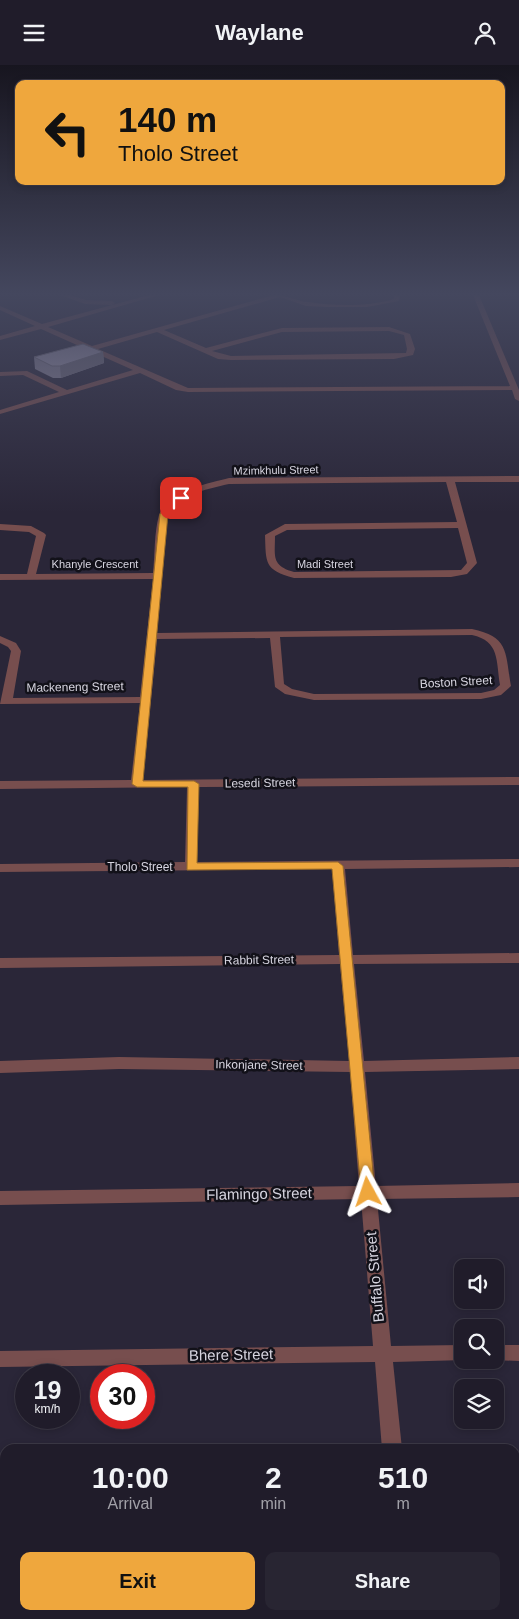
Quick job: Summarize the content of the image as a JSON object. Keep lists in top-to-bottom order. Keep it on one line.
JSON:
{"streets":{"street":["Mzimkhulu Street","Khanyle Crescent","Madi Street","Boston Street","Mackeneng Street","Lesedi Street","Tholo Street","Rabbit Street","Inkonjane Street","Flamingo Street","Buffalo Street","Bhere Street"]},"crossings":[["Mzimkhulu Street","Khanyle Crescent"],["Mzimkhulu Street","Madi Street"],["Mzimkhulu Street","Boston Street"],["Mzimkhulu Street","Mackeneng Street"],["Mzimkhulu Street","Lesedi Street"],["Tholo Street","Buffalo Street"],["Rabbit Street","Buffalo Street"],["Inkonjane Street","Buffalo Street"],["Flamingo Street","Buffalo Street"],["Buffalo Street","Bhere Street"]],"page":{"header":"Waylane","turn":["140 m","Tholo Street"],"speed":"19 km/h","limit":"30","eta":["10:00","Arrival","2","min","510","m"],"buttons":["Exit","Share"]}}
